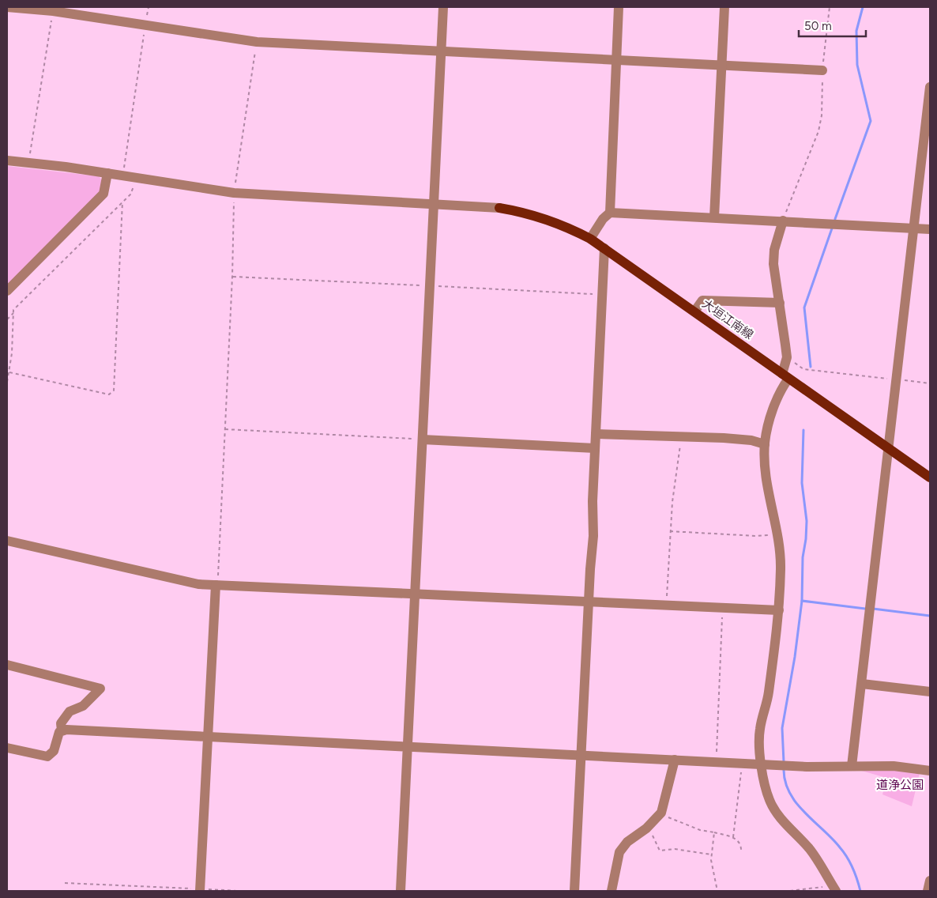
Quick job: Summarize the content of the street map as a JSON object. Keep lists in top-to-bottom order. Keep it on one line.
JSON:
{"streets":{"main road":["大垣江南線"]},"parks":["道浄公園"],"scale_bar":"50 m"}
